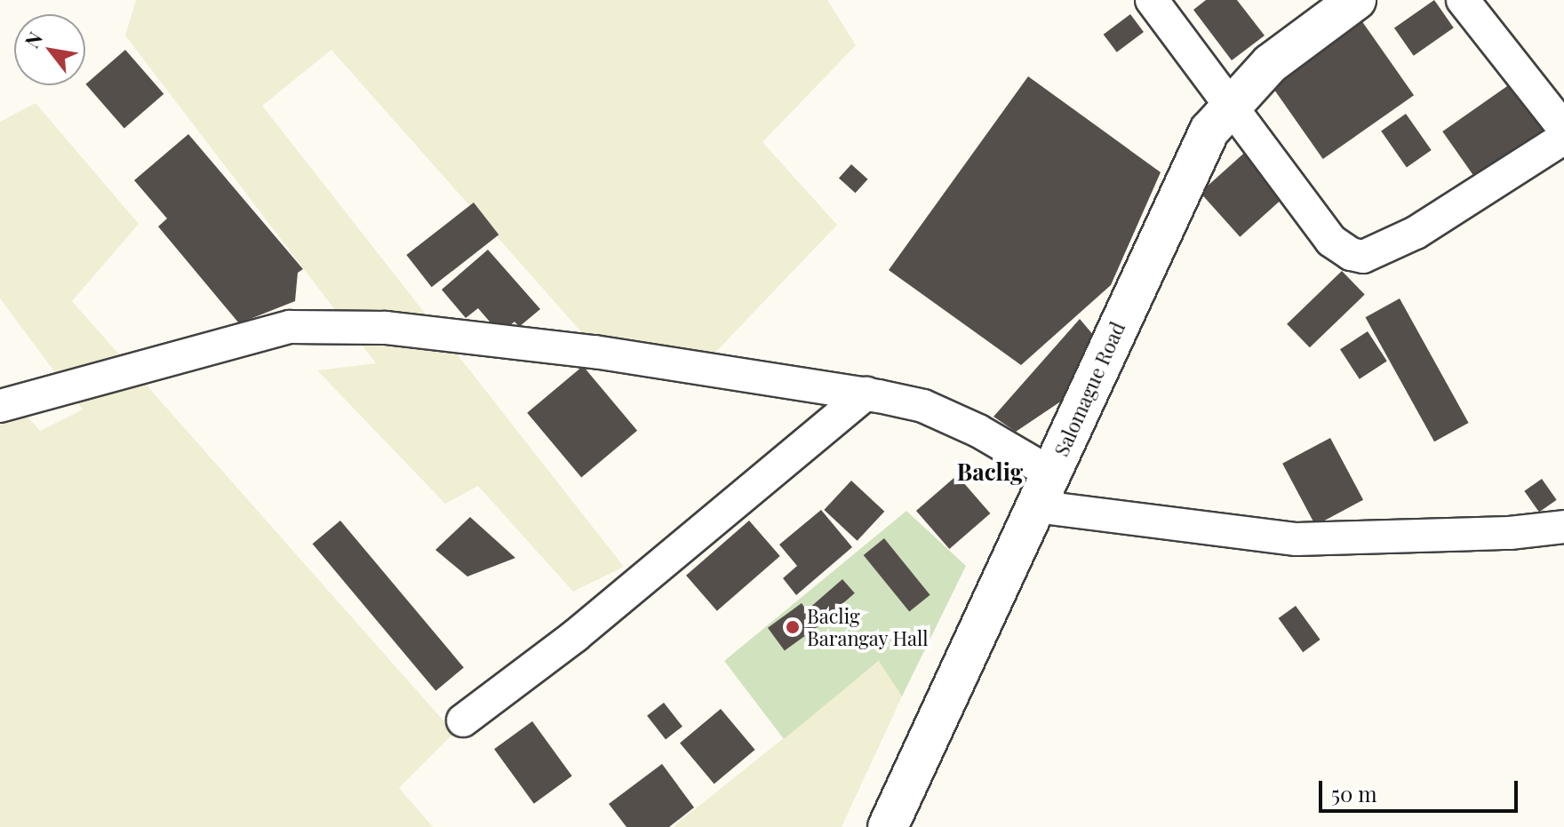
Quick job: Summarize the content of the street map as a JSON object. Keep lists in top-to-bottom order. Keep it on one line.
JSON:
{"streets":{"street":["Salomague Road"]},"districts":["Baclig"],"places":["Baclig Barangay Hall"],"scale_bar":"50 m","north":"top left"}
